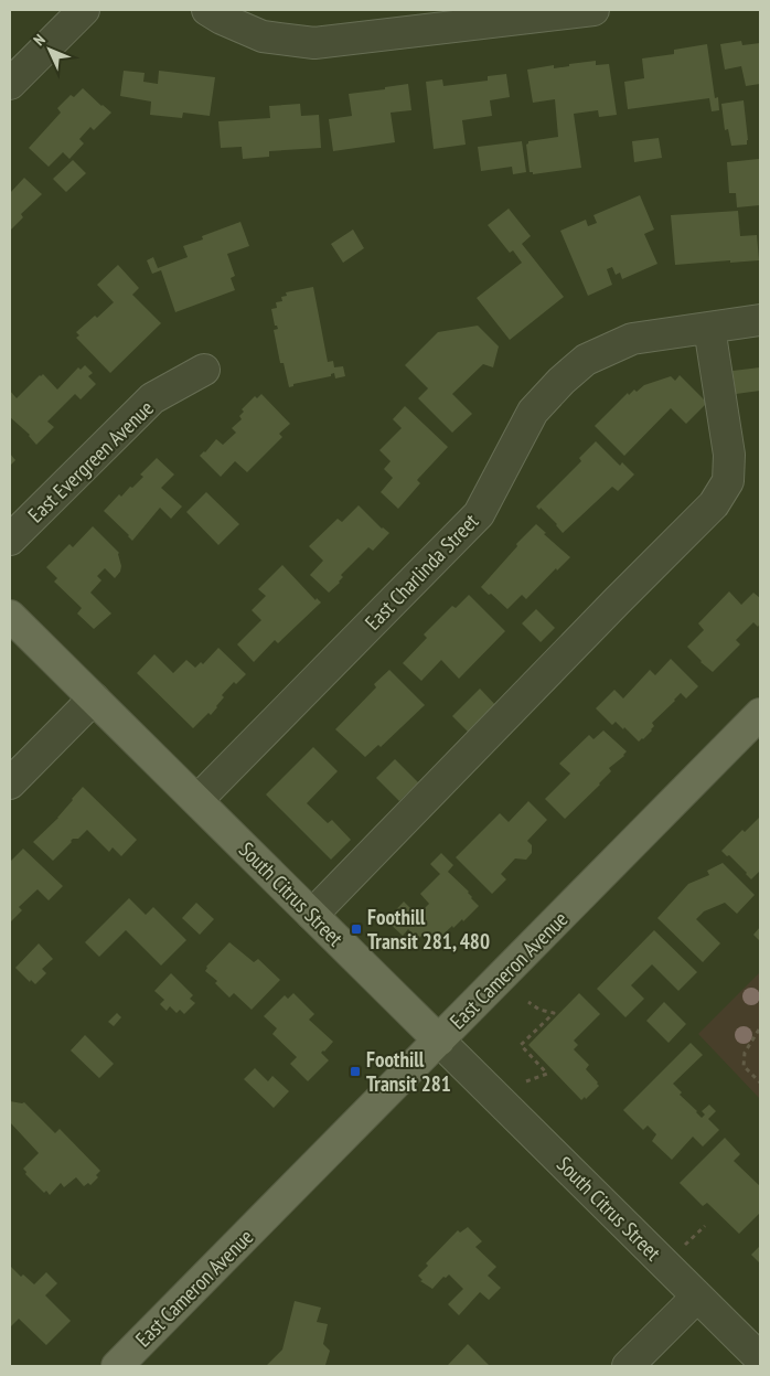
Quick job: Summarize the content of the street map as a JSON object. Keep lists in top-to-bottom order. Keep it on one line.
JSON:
{"streets":{"main road":["South Citrus Street","East Cameron Avenue"],"street":["East Evergreen Avenue","East Charlinda Street"]},"crossings":[["East Charlinda Street","South Citrus Street"],["South Citrus Street","East Cameron Avenue"]],"places":{"transit":["Foothill Transit 281, 480","Foothill Transit 281"]},"north":"top left"}
